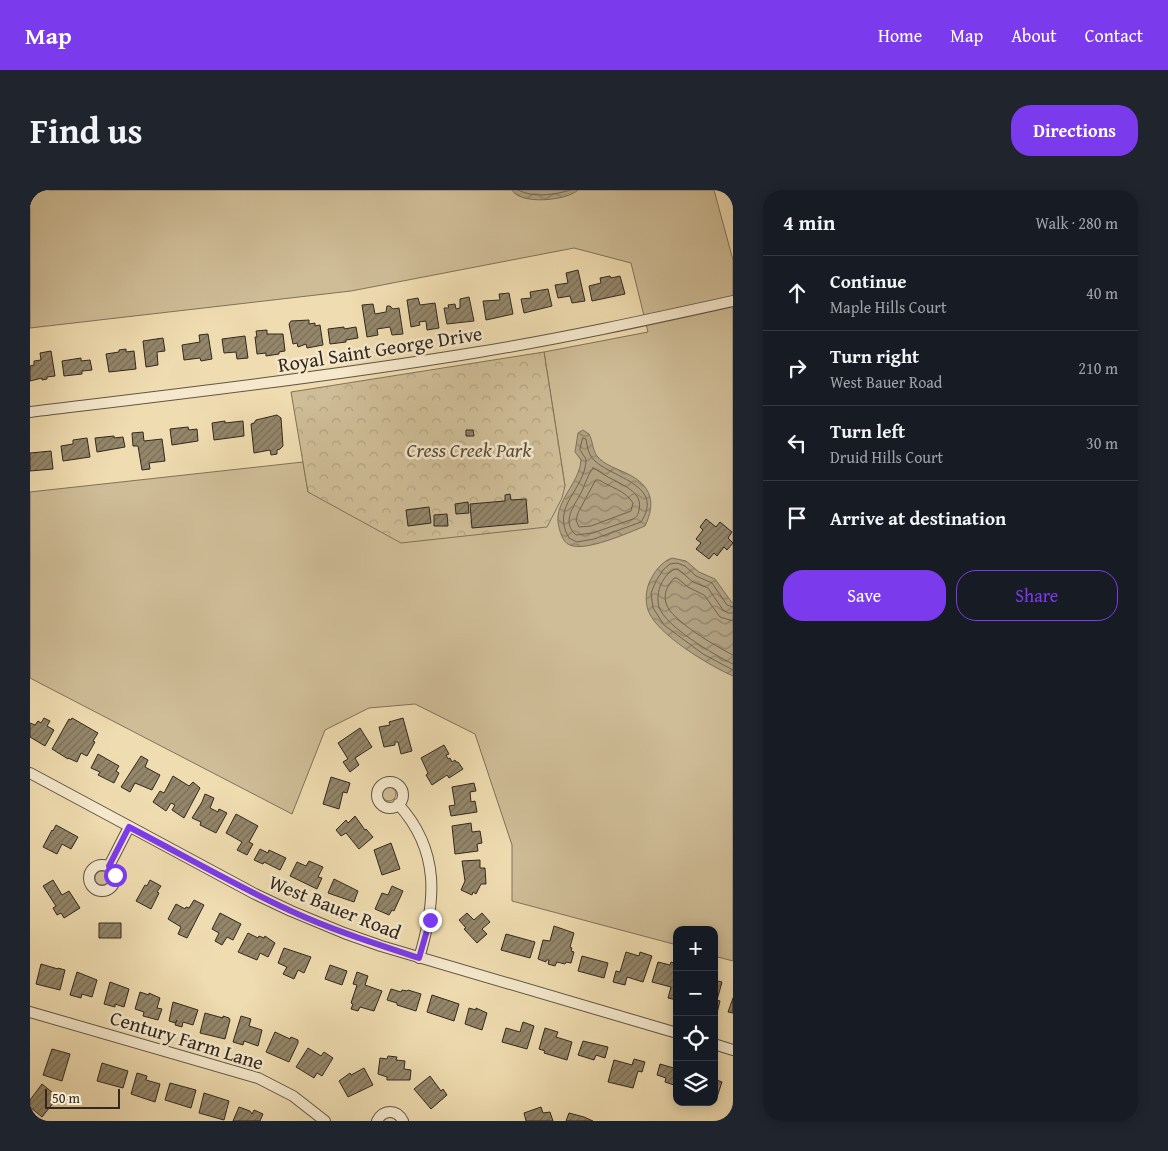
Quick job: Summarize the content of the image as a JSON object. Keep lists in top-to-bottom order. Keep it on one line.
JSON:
{"streets":{"street":["Royal Saint George Drive","West Bauer Road","Century Farm Lane"]},"parks":["Cress Creek Park"],"scale_bar":"50 m","page":{"header":"Map","nav":["Home","Map","About","Contact"],"title":"Find us","buttons":["Directions",["Save","Share"]],"heading":["4 min","Walk · 280 m"],"list":[["Continue","Maple Hills Court","40 m"],["Turn right","West Bauer Road","210 m"],["Turn left","Druid Hills Court","30 m"],"Arrive at destination"],"map_buttons":["+","−"],"scale":"50 m"}}
